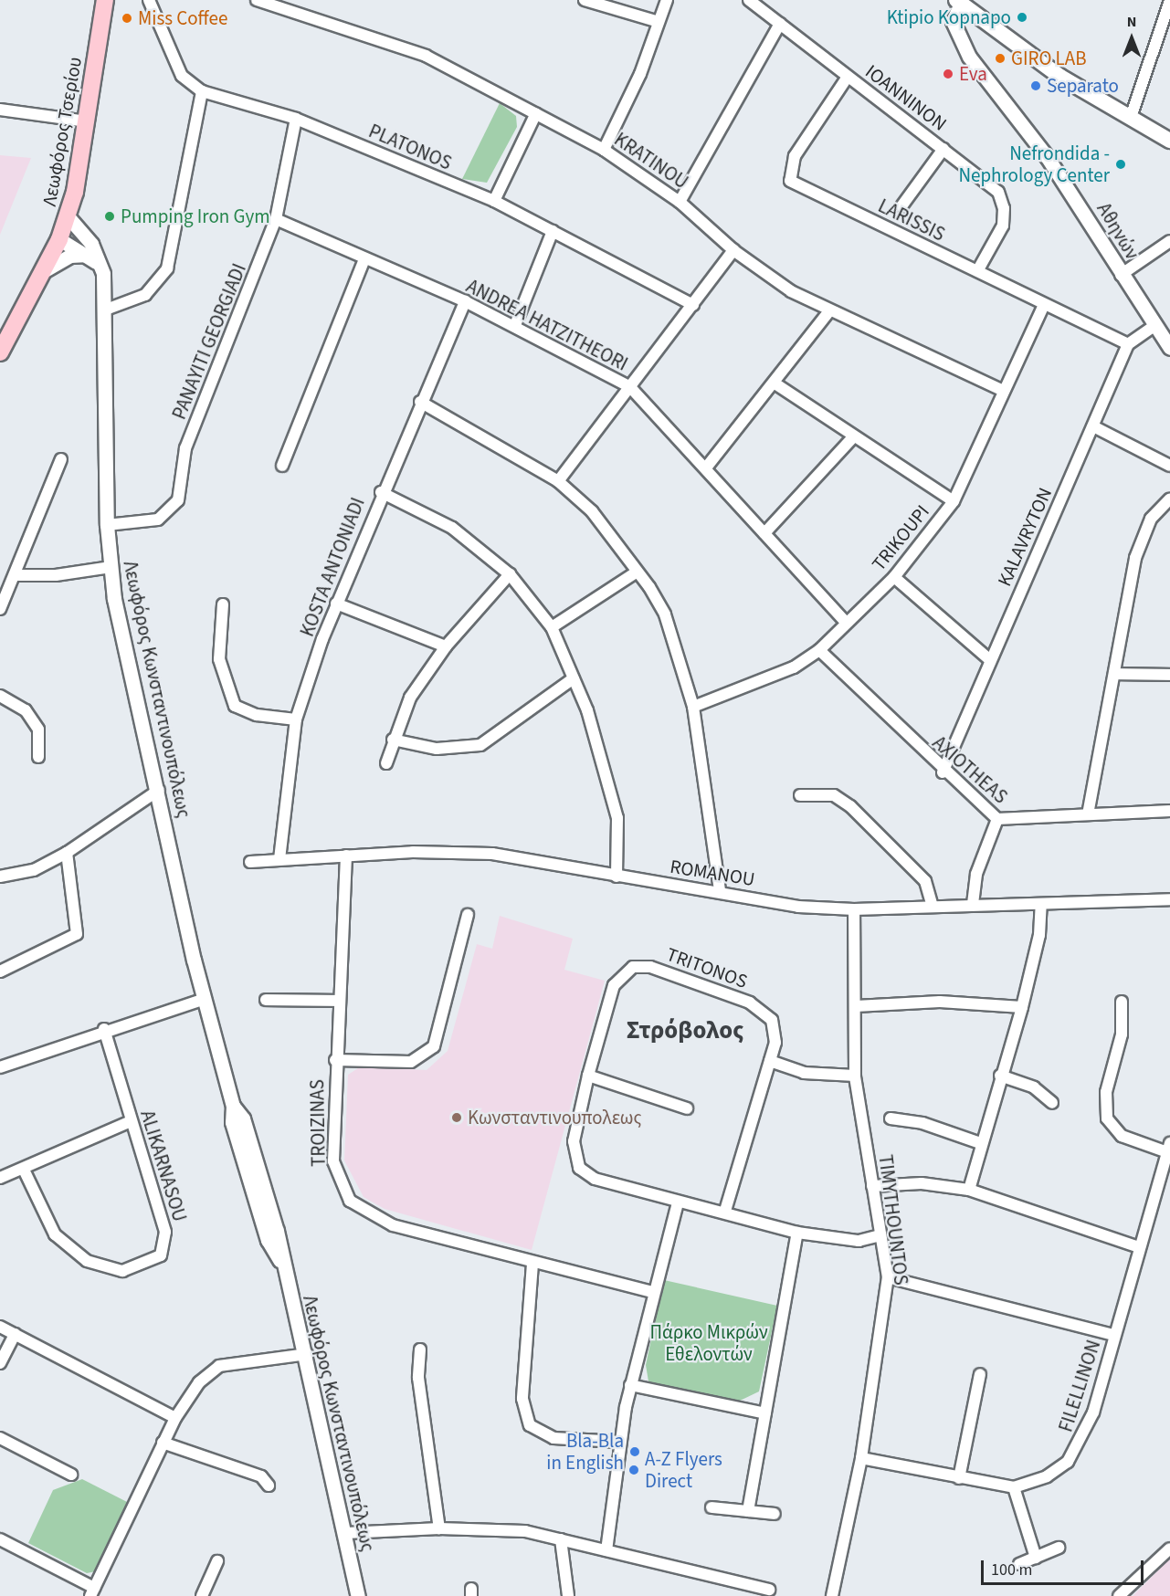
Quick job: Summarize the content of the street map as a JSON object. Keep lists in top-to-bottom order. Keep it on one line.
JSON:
{"streets":{"main road":["Λεωφόρος Τσερίου"],"street":["IOANNINON","PLATONOS","KRATINOU","LARISSIS","Αθηνών","ANDREA HATZITHEORI","PANAYITI GEORGIADI","KALAVRYTON","TRIKOUPI","KOSTA ANTONIADI","Λεωφόρος Κωνσταντινουπόλεως","AXIOTHEAS","ROMANOU","TRITONOS","TROIZINAS","ALIKARNASOU","TIMYTHOUNTOS","FILELLINON"]},"crossings":[["IOANNINON","LARISSIS"],["Λεωφόρος Τσερίου","Λεωφόρος Κωνσταντινουπόλεως"],["PLATONOS","PANAYITI GEORGIADI"],["KRATINOU","TRIKOUPI"],["LARISSIS","KALAVRYTON"],["LARISSIS","TRIKOUPI"],["ANDREA HATZITHEORI","PANAYITI GEORGIADI"],["ANDREA HATZITHEORI","TRIKOUPI"],["ANDREA HATZITHEORI","KOSTA ANTONIADI"],["PANAYITI GEORGIADI","Λεωφόρος Κωνσταντινουπόλεως"],["KALAVRYTON","AXIOTHEAS"],["TRIKOUPI","AXIOTHEAS"],["KOSTA ANTONIADI","ROMANOU"],["ROMANOU","TROIZINAS"],["ROMANOU","TIMYTHOUNTOS"],["TIMYTHOUNTOS","FILELLINON"]],"districts":["Στρόβολος"],"parks":["Πάρκο Μικρών Εθελοντών"],"places":["Ktipio Kopnapo","Miss Coffee","GIRO LAB","Eva","Separato","Nefrondida - Nephrology Center","Pumping Iron Gym","Κωνσταντινουπολεως","Bla-Bla in English","A-Z Flyers Direct"],"scale_bar":"100 m","north":"top"}
